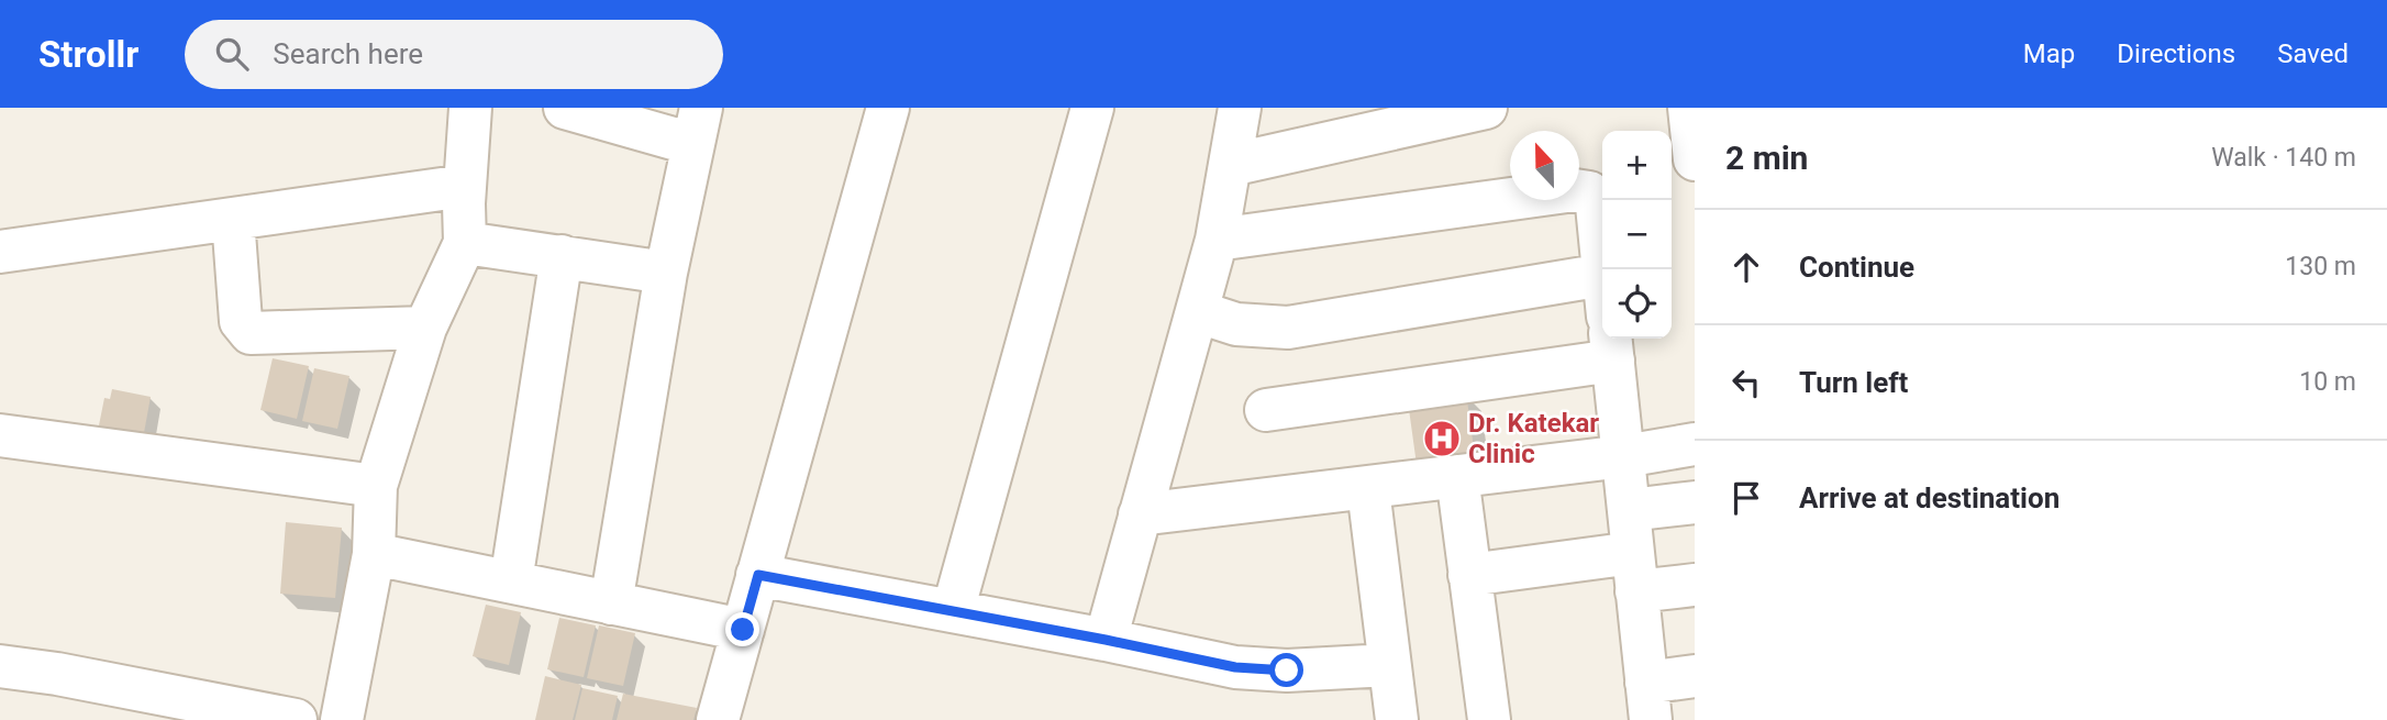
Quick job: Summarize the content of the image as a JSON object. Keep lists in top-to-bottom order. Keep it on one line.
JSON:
{"places":{"hospital":["Dr. Katekar Clinic"]},"north":"top","page":{"header":"Strollr","search":"Search here","nav":["Map","Directions","Saved"],"heading":["2 min","Walk · 140 m"],"map_buttons":["+","−"],"list":[["Continue","130 m"],["Turn left","10 m"],"Arrive at destination"]}}
